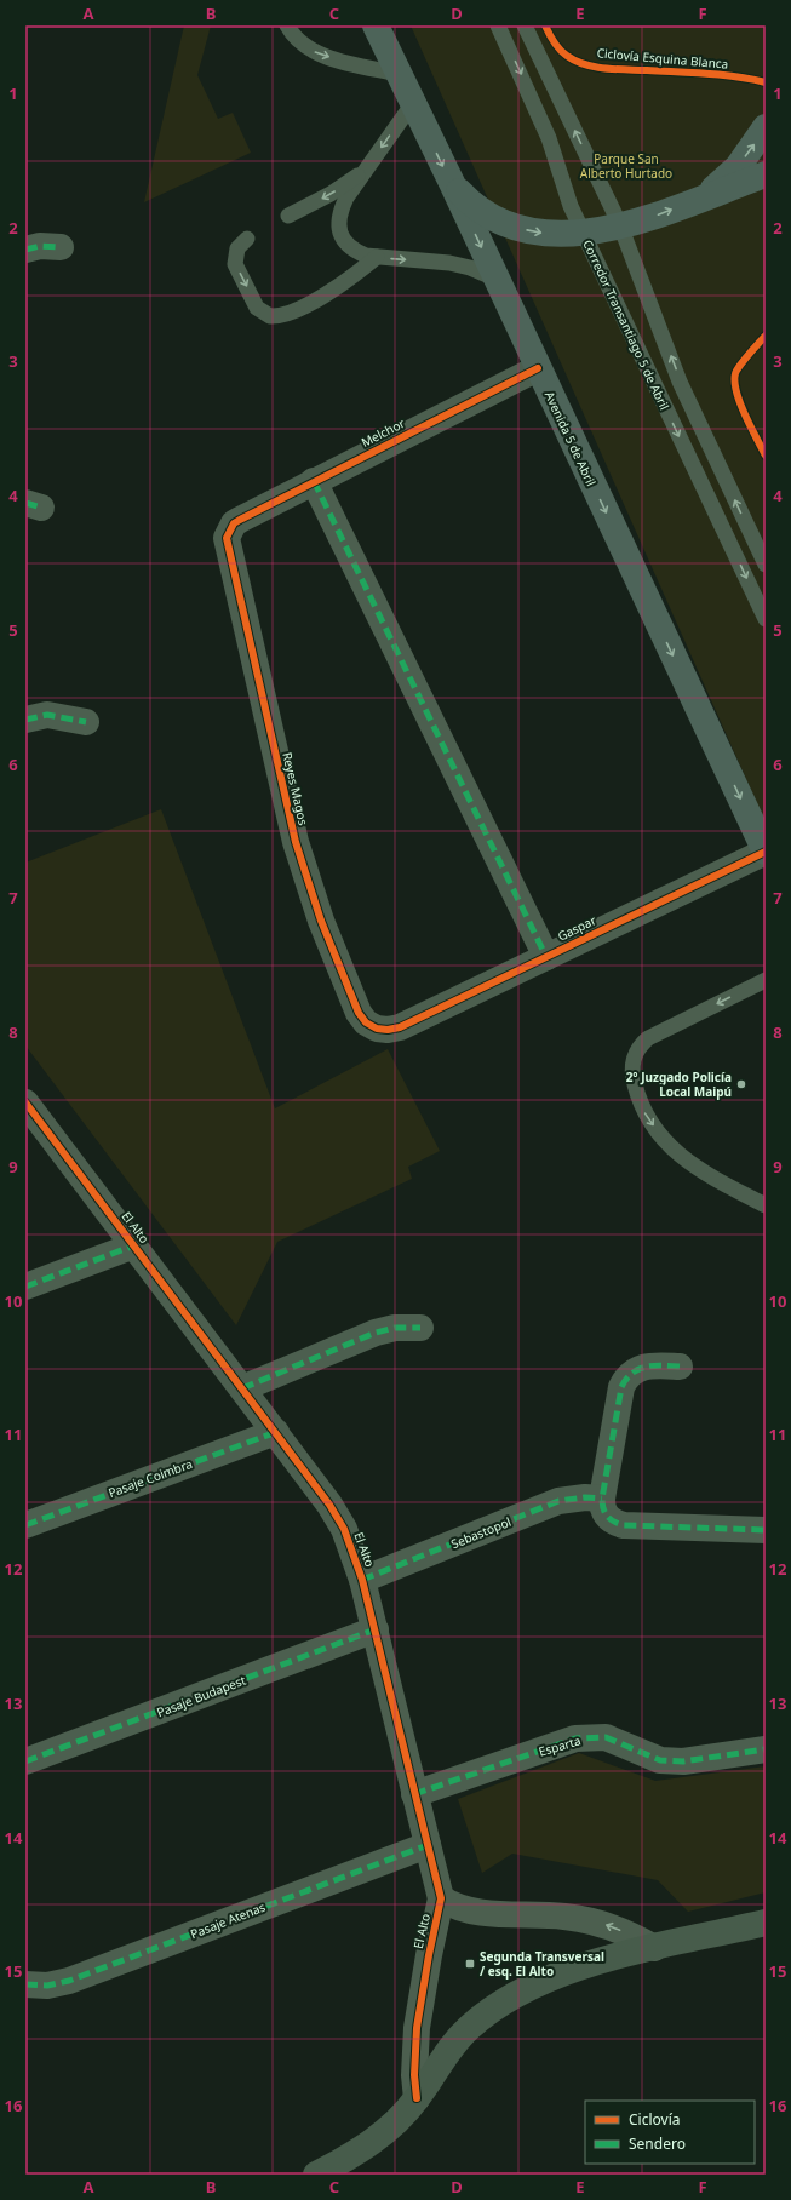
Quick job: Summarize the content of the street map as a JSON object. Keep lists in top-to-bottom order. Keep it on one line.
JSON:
{"streets":{"main road":["Avenida 5 de Abril"],"street":["Melchor","Reyes Magos","Gaspar","El Alto","Pasaje Coimbra","Sebastopol","Pasaje Budapest","Esparta","Pasaje Atenas"],"lane":["Corredor Transantiago 5 de Abril"],"cycle path":["Ciclovía Esquina Blanca"]},"crossings":[["Melchor","Avenida 5 de Abril"],["Melchor","Reyes Magos"],["Avenida 5 de Abril","Gaspar"],["Reyes Magos","Gaspar"],["El Alto","Pasaje Coimbra"],["El Alto","Sebastopol"],["El Alto","Pasaje Budapest"],["El Alto","Esparta"],["El Alto","Pasaje Atenas"]],"one_way":["Avenida 5 de Abril"],"parks":["Parque San Alberto Hurtado"],"places":{"other":["2° Juzgado Policía Local Maipú"],"transit":["Segunda Transversal / esq. El Alto"]},"legend":["Ciclovía","Sendero"],"grid":{"columns":["A","B","C","D","E","F"],"rows":["1","2","3","4","5","6","7","8","9","10","11","12","13","14","15","16"]}}
